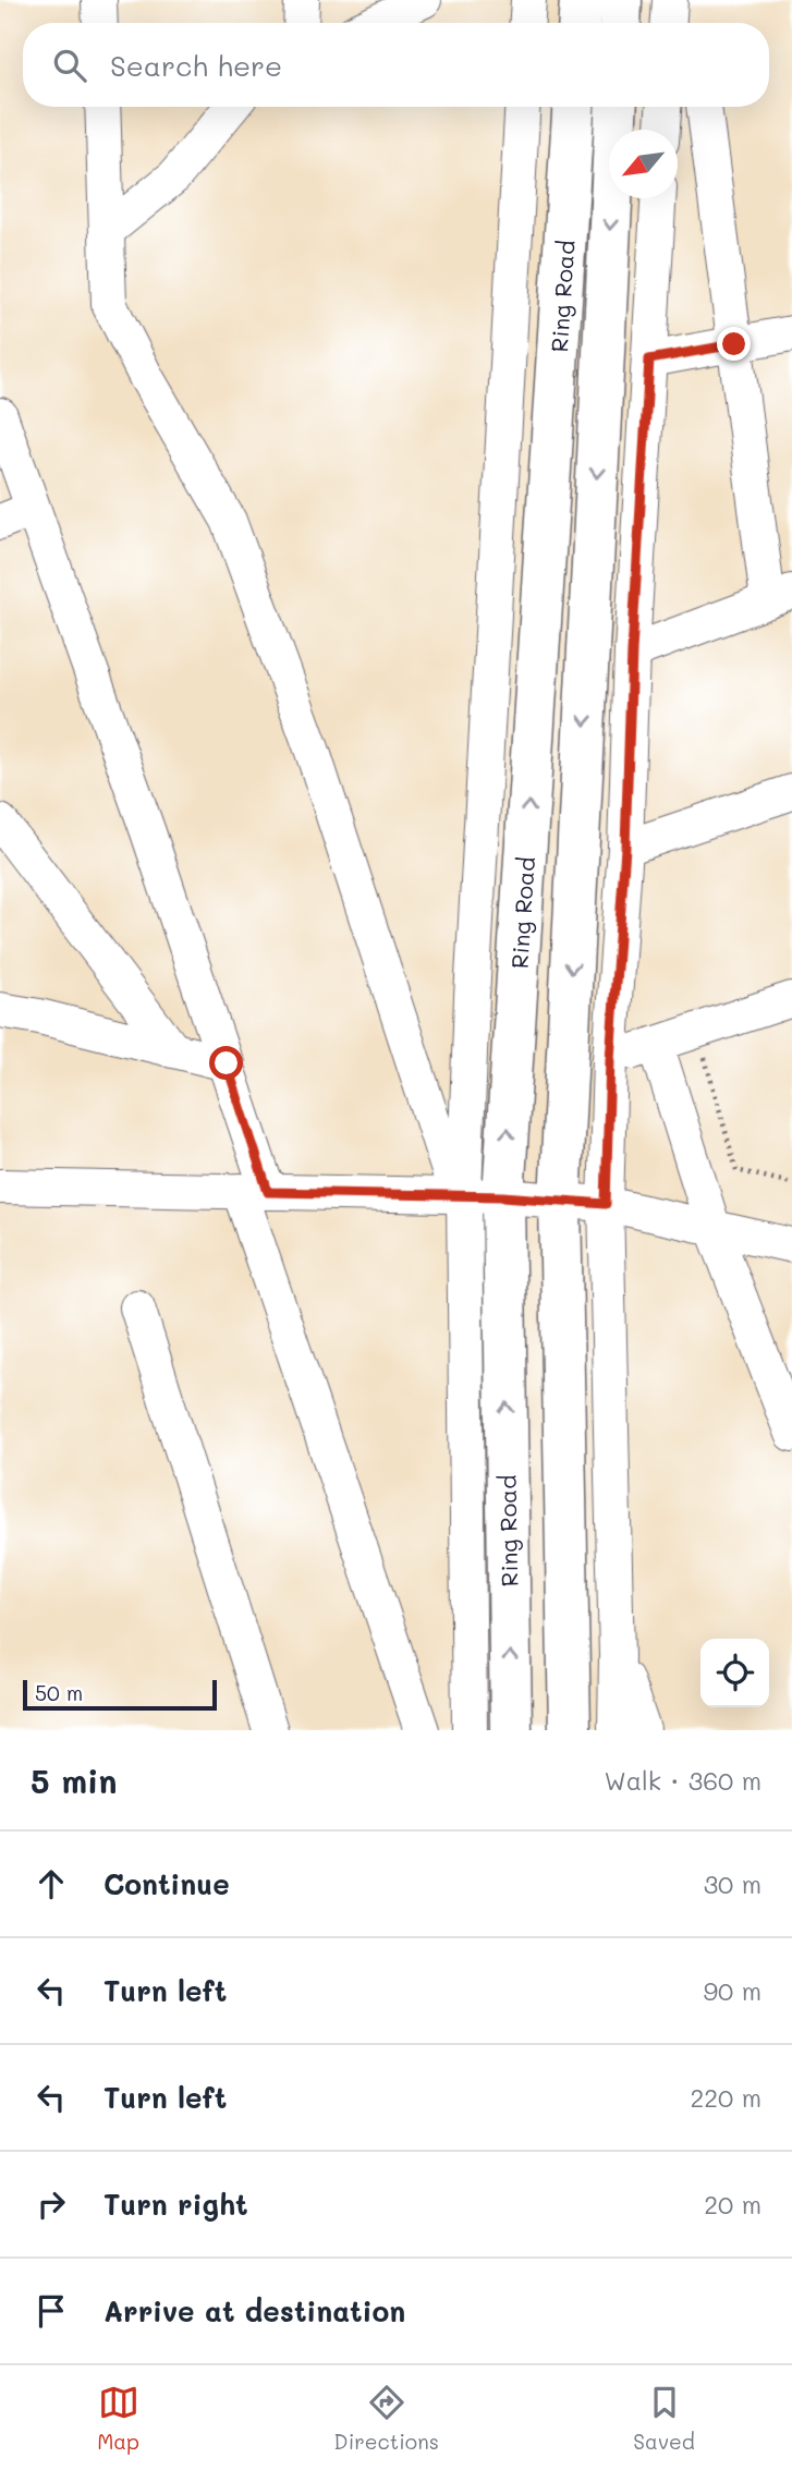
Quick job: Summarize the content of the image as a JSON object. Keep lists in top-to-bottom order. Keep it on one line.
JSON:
{"streets":{"highway":["Ring Road"]},"scale_bar":"50 m","north":"bottom left","page":{"search":"Search here","scale":"50 m","heading":["5 min","Walk · 360 m"],"list":[["Continue","30 m"],["Turn left","90 m"],["Turn left","220 m"],["Turn right","20 m"],"Arrive at destination"],"nav":["Map","Directions","Saved"]}}
